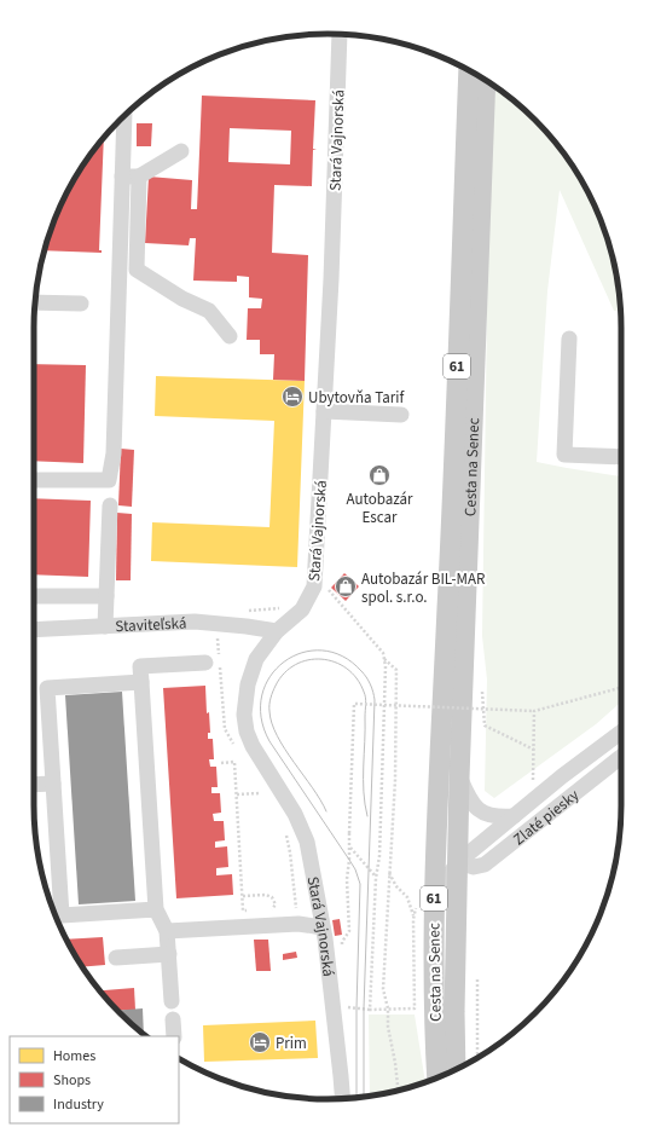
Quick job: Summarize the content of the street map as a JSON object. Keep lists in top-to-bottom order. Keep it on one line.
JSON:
{"streets":{"main road":["61","Cesta na Senec"],"street":["Stará Vajnorská","Staviteľská","Zlaté piesky"]},"crossings":[["Stará Vajnorská","Staviteľská"],["Cesta na Senec","Zlaté piesky"]],"places":{"hotel":["Ubytovňa Tarif","Prim"],"shop":["Autobazár Escar","Autobazár BIL-MAR spol. s.r.o."]},"legend":["Homes","Shops","Industry"]}
